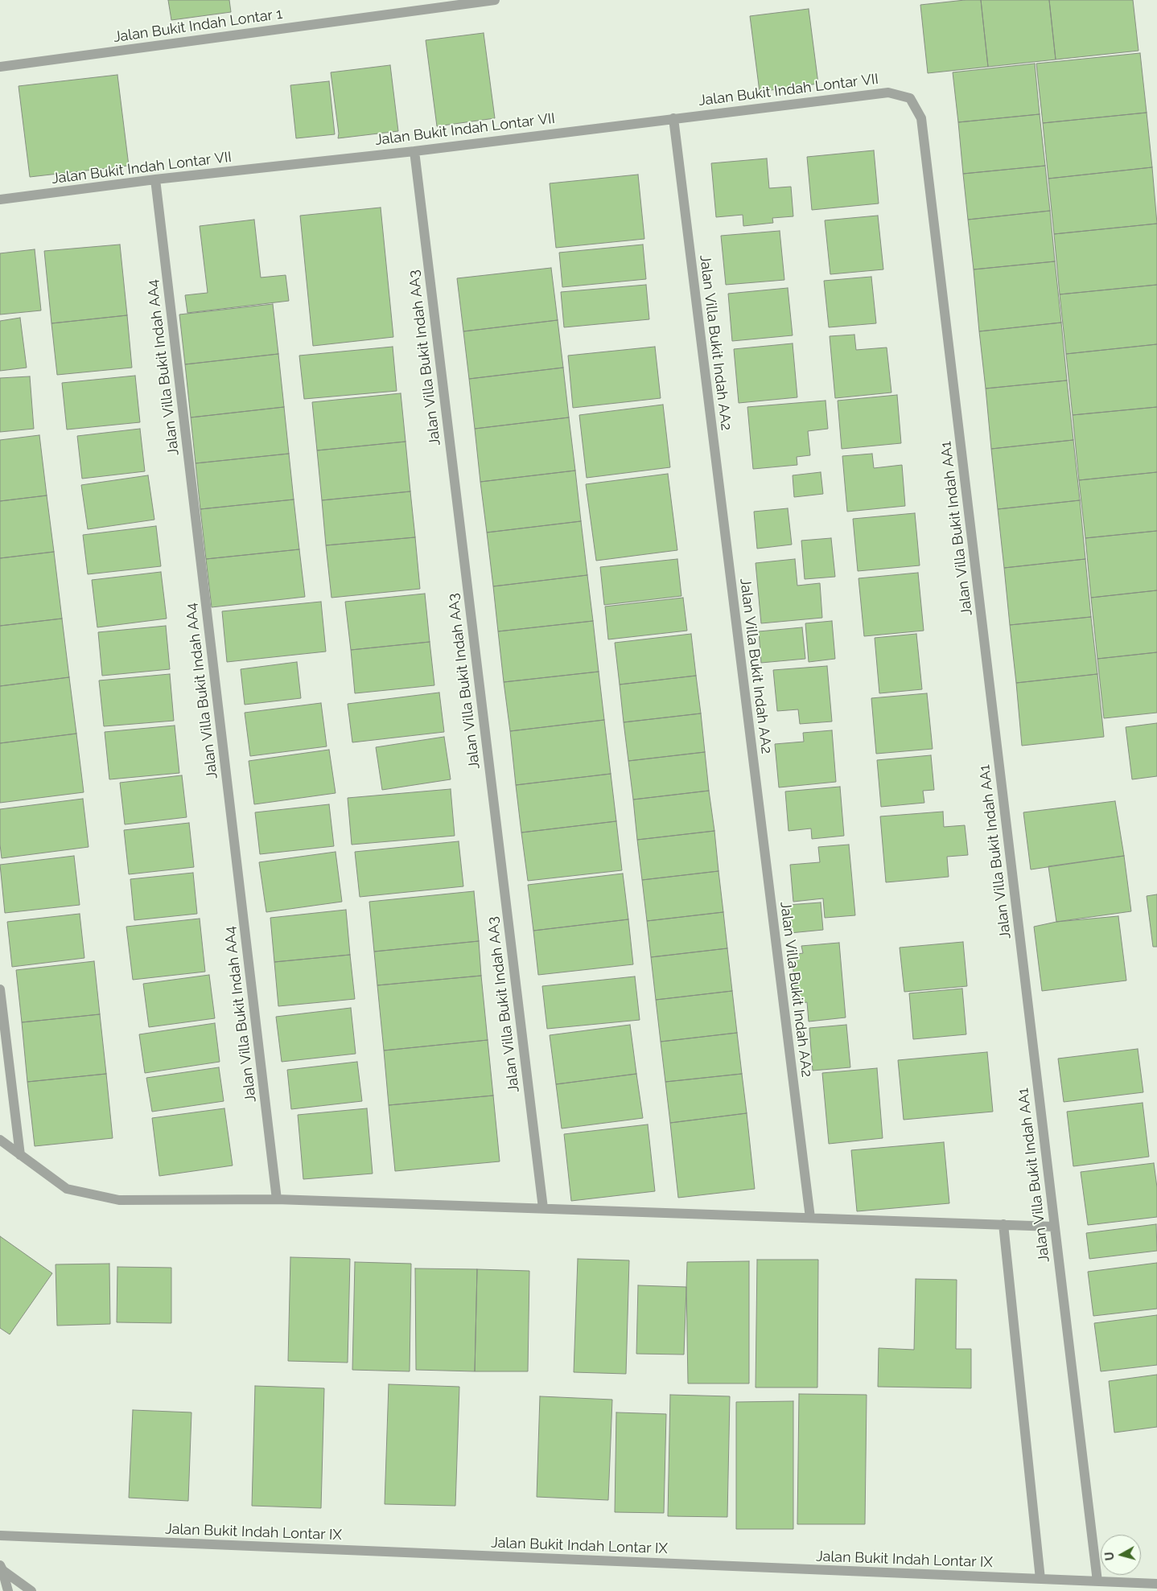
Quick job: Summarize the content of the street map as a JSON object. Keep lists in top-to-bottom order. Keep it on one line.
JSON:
{"streets":{"street":["Jalan Bukit Indah Lontar 1","Jalan Bukit Indah Lontar VII","Jalan Villa Bukit Indah AA2","Jalan Villa Bukit Indah AA3","Jalan Villa Bukit Indah AA4","Jalan Villa Bukit Indah AA1","Jalan Bukit Indah Lontar IX"]},"crossings":[["Jalan Bukit Indah Lontar VII","Jalan Villa Bukit Indah AA2"],["Jalan Bukit Indah Lontar VII","Jalan Villa Bukit Indah AA3"],["Jalan Bukit Indah Lontar VII","Jalan Villa Bukit Indah AA4"],["Jalan Bukit Indah Lontar VII","Jalan Villa Bukit Indah AA1"],["Jalan Villa Bukit Indah AA1","Jalan Bukit Indah Lontar IX"]],"north":"left"}
